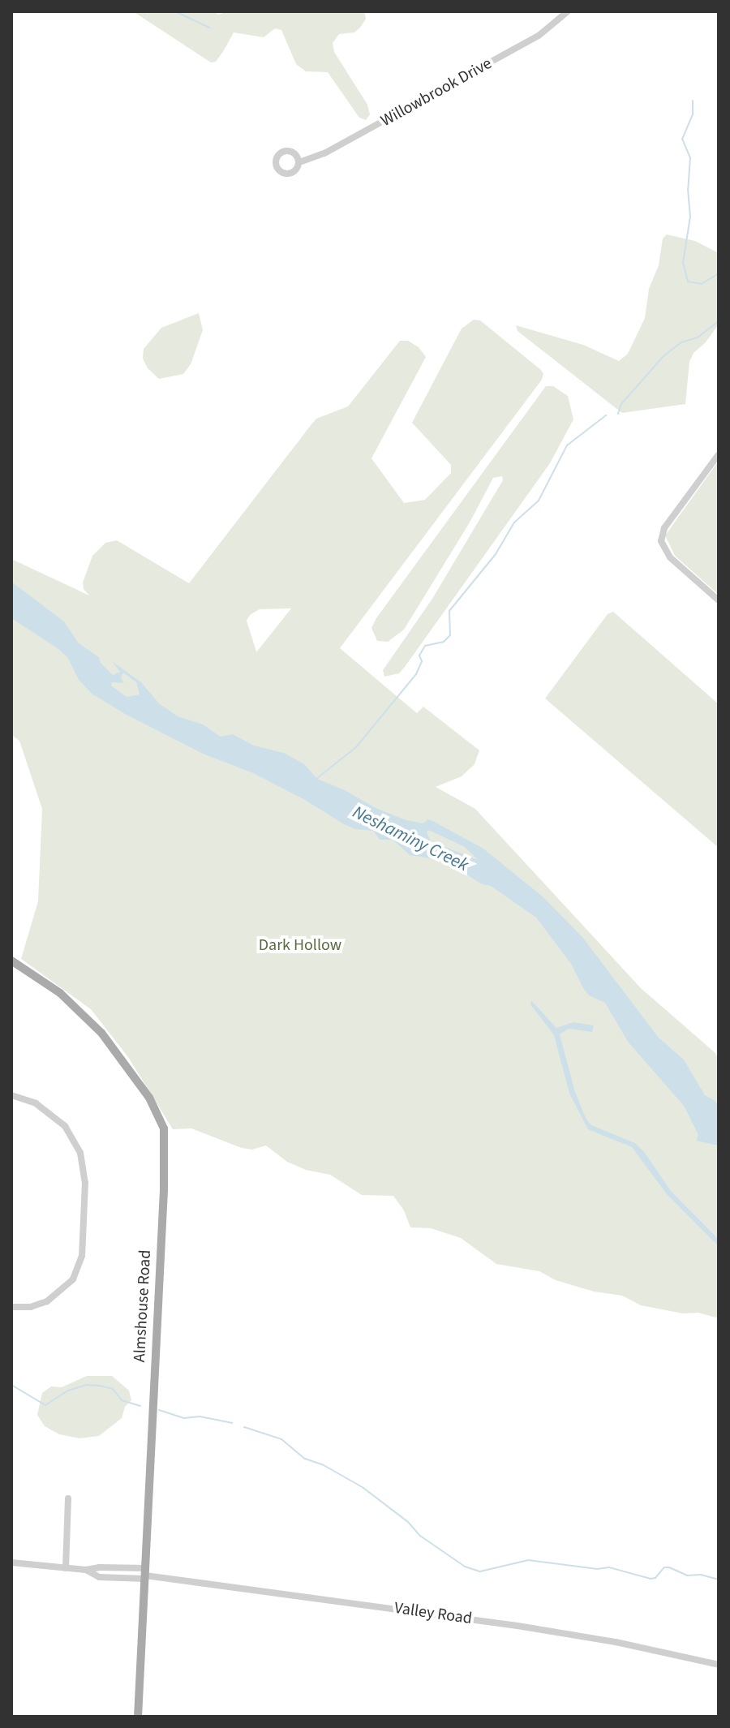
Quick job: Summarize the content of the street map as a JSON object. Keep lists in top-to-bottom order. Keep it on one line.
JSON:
{"streets":{"main road":["Almshouse Road"],"street":["Willowbrook Drive","Valley Road"]},"crossings":[["Almshouse Road","Valley Road"]],"water":["Neshaminy Creek"],"parks":["Dark Hollow"]}
